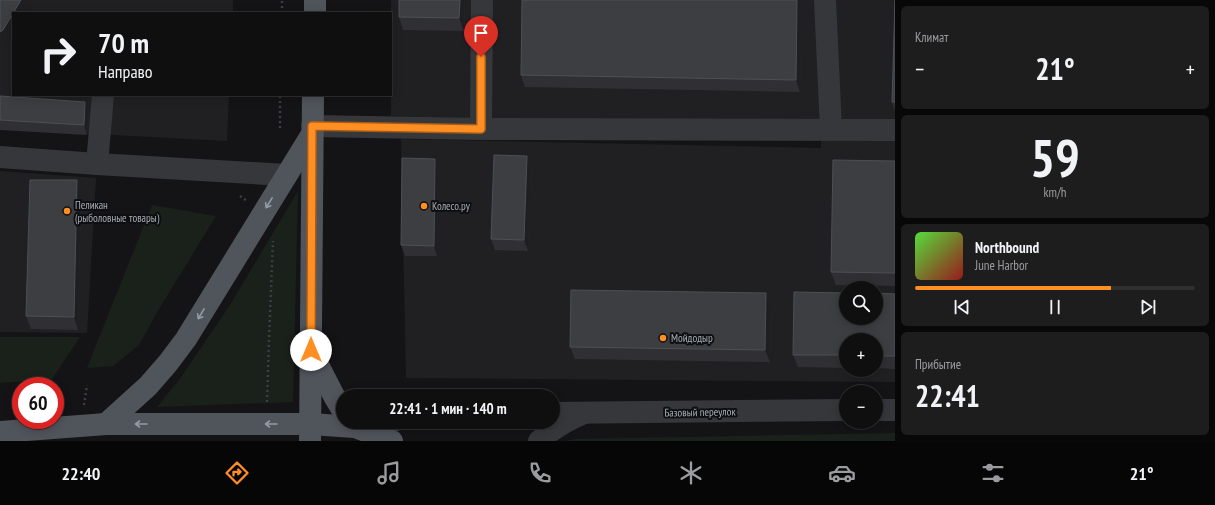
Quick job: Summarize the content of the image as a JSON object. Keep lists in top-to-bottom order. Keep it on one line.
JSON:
{"streets":{"lane":["Базовый переулок"]},"places":["Колесо.ру","Пеликан (рыболовные товары)","Мойдодыр"],"page":{"tile":["Климат",["59","km/h"],["Прибытие","22:41"]],"turn":["70 m","Направо"],"heat":["−","21°","+"],"song":["Northbound","June Harbor"],"map_buttons":["+","−"],"limit":"60","trip":"22:41 · 1 мин · 140 m","tabs":["22:40","21°"]}}
